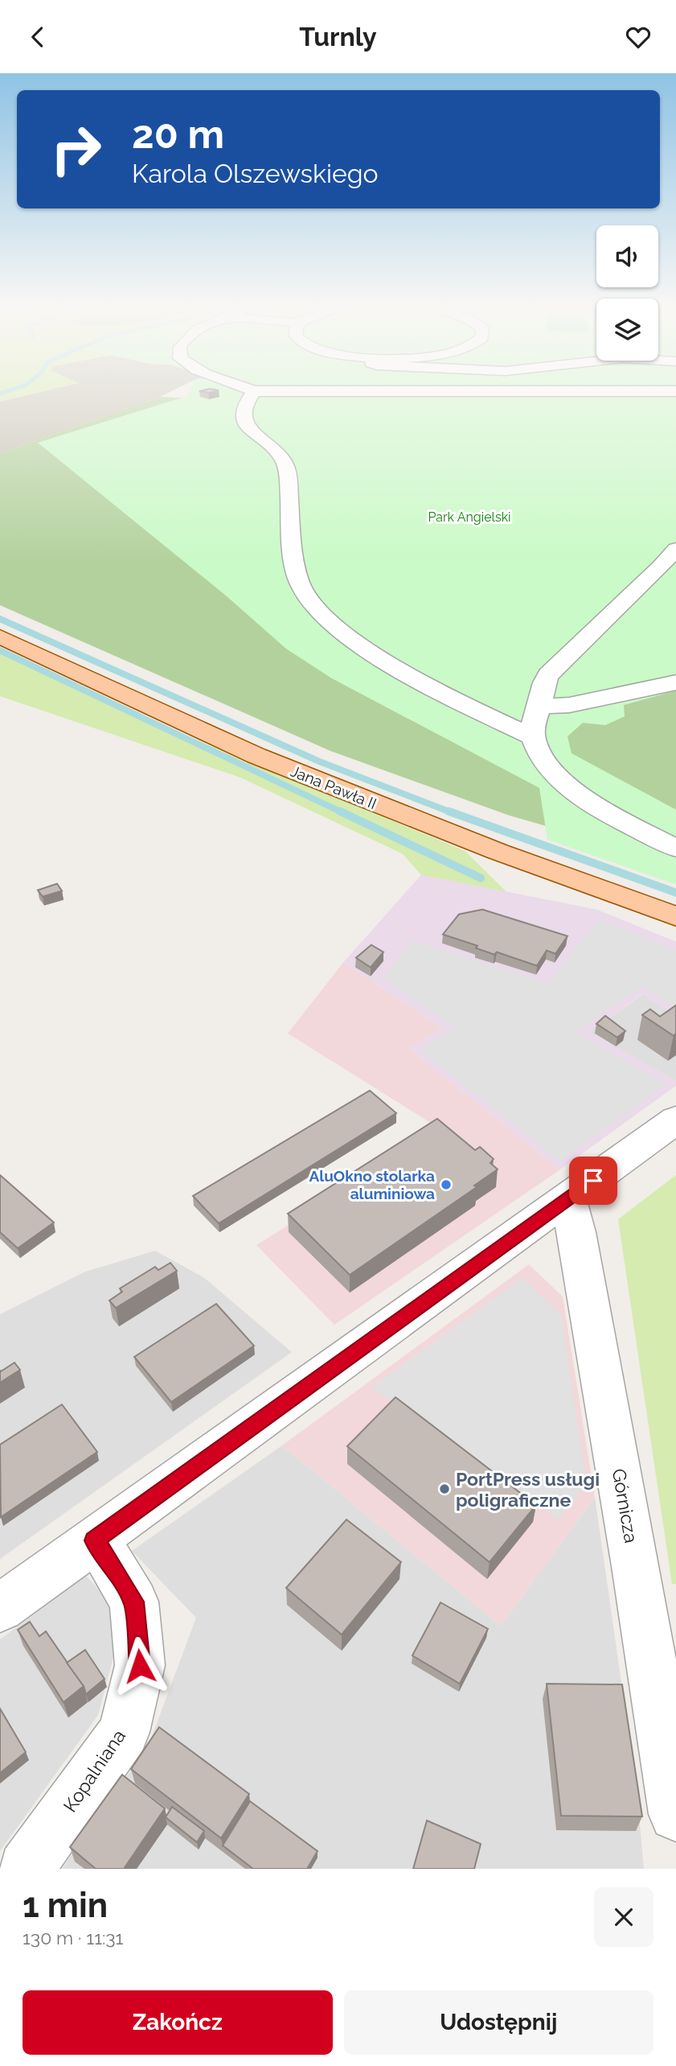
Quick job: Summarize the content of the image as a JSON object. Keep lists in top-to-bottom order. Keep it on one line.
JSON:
{"streets":{"main road":["Jana Pawła II"],"street":["Górnicza","Kopalniana"]},"parks":["Park Angielski"],"places":["AluOkno stolarka aluminiowa","PortPress usługi poligraficzne"],"page":{"header":"Turnly","turn":["20 m","Karola Olszewskiego"],"heading":["1 min","130 m · 11:31"],"buttons":["Zakończ","Udostępnij"]}}
